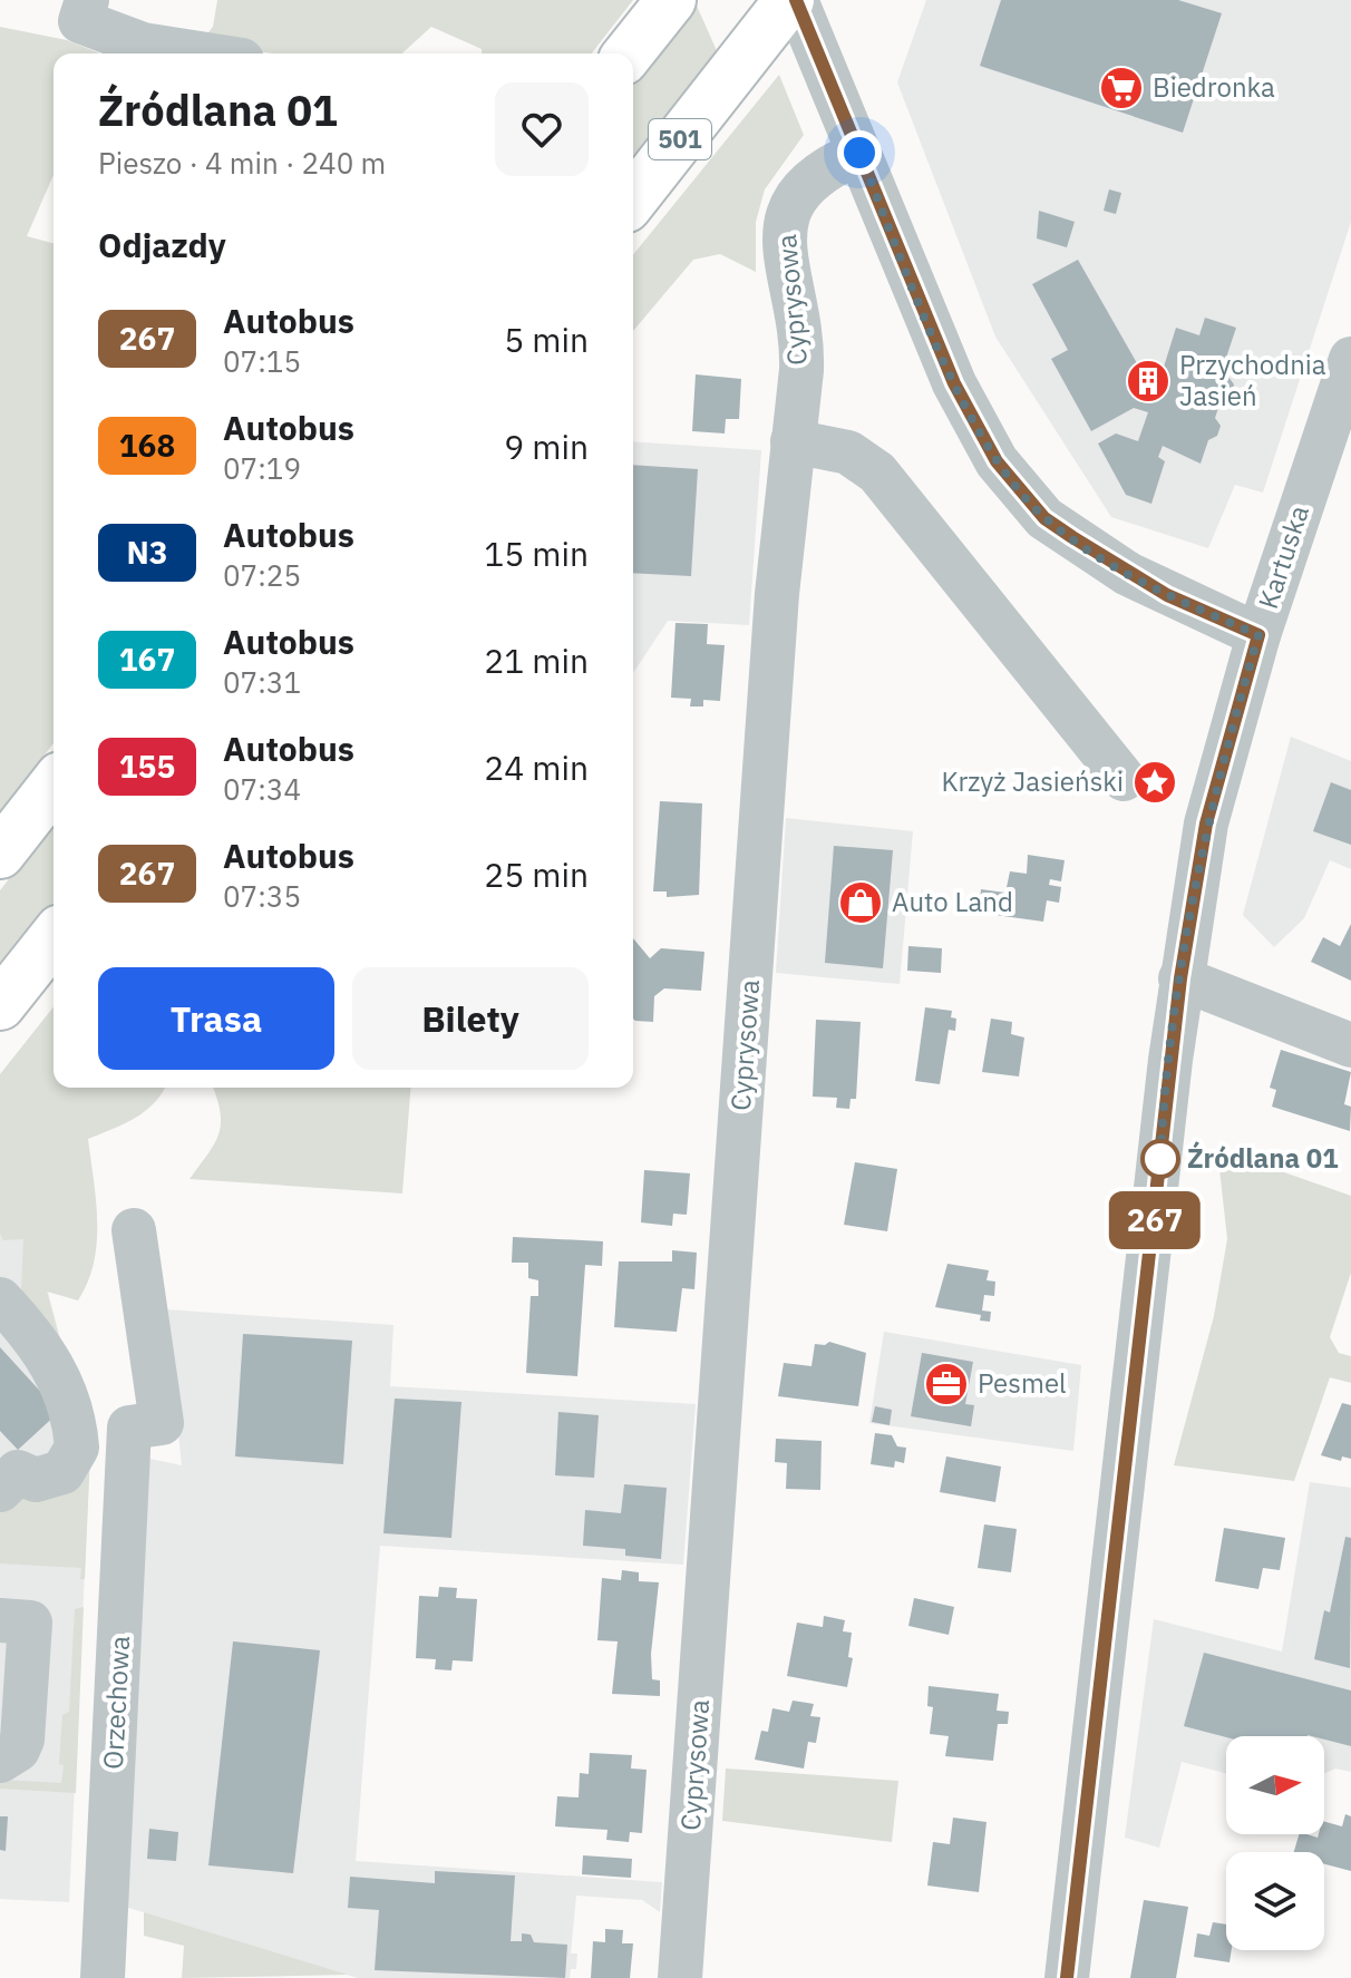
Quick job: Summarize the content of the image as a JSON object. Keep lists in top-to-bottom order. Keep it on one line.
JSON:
{"streets":{"main road":["501"],"street":["Cyprysowa","Kartuska","Orzechowa"]},"places":{"supermarket":["Biedronka"],"building":["Przychodnia Jasień"],"place":["Krzyż Jasieński"],"shop":["Auto Land"],"other":["Źródlana 01"],"office":["Pesmel"]},"lines":["bus line 267"],"north":"right","page":{"on_map":"267","heading":[["Źródlana 01","Pieszo · 4 min · 240 m"],"Odjazdy"],"list":[{"mark":"267","name":"Autobus","note":"07:15","value":"5 min"},{"mark":"168","name":"Autobus","note":"07:19","value":"9 min"},{"mark":"N3","name":"Autobus","note":"07:25","value":"15 min"},{"mark":"167","name":"Autobus","note":"07:31","value":"21 min"},{"mark":"155","name":"Autobus","note":"07:34","value":"24 min"},{"mark":"267","name":"Autobus","note":"07:35","value":"25 min"}],"buttons":["Trasa","Bilety"]}}
